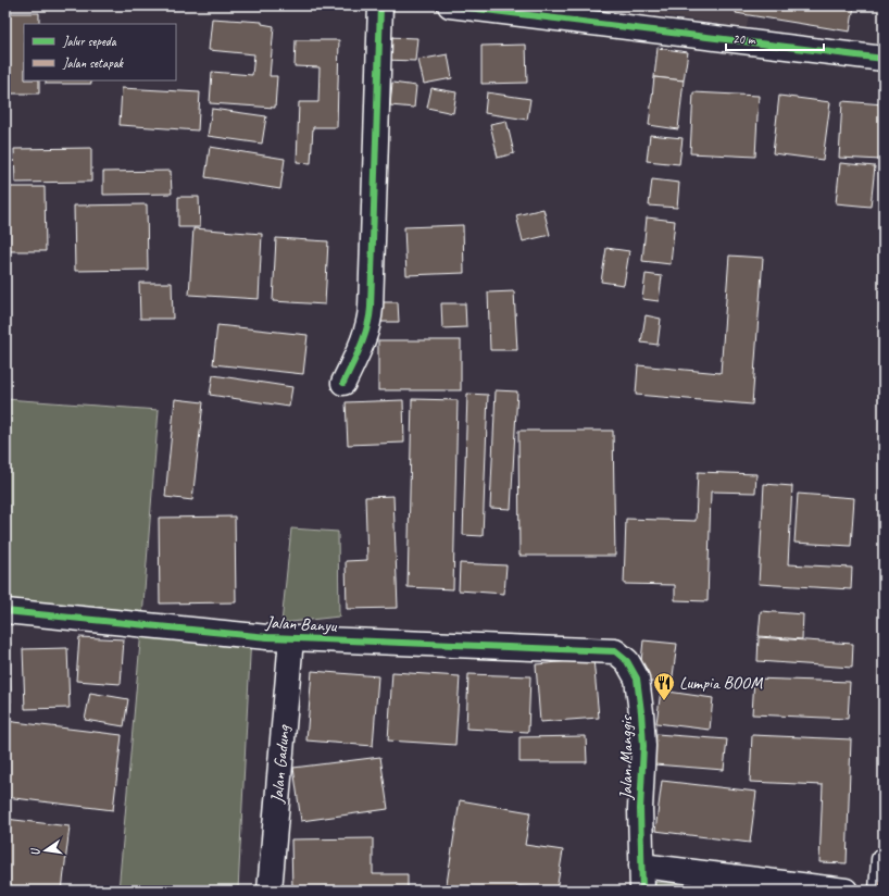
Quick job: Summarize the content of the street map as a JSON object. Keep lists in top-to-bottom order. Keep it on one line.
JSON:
{"streets":{"street":["Jalan Banyu","Jalan Manggis","Jalan Gadung"]},"crossings":[["Jalan Banyu","Jalan Manggis"],["Jalan Banyu","Jalan Gadung"]],"places":{"restaurant":["Lumpia BOOM"]},"legend":["Jalur sepeda","Jalan setapak"],"scale_bar":"20 m","north":"left"}
